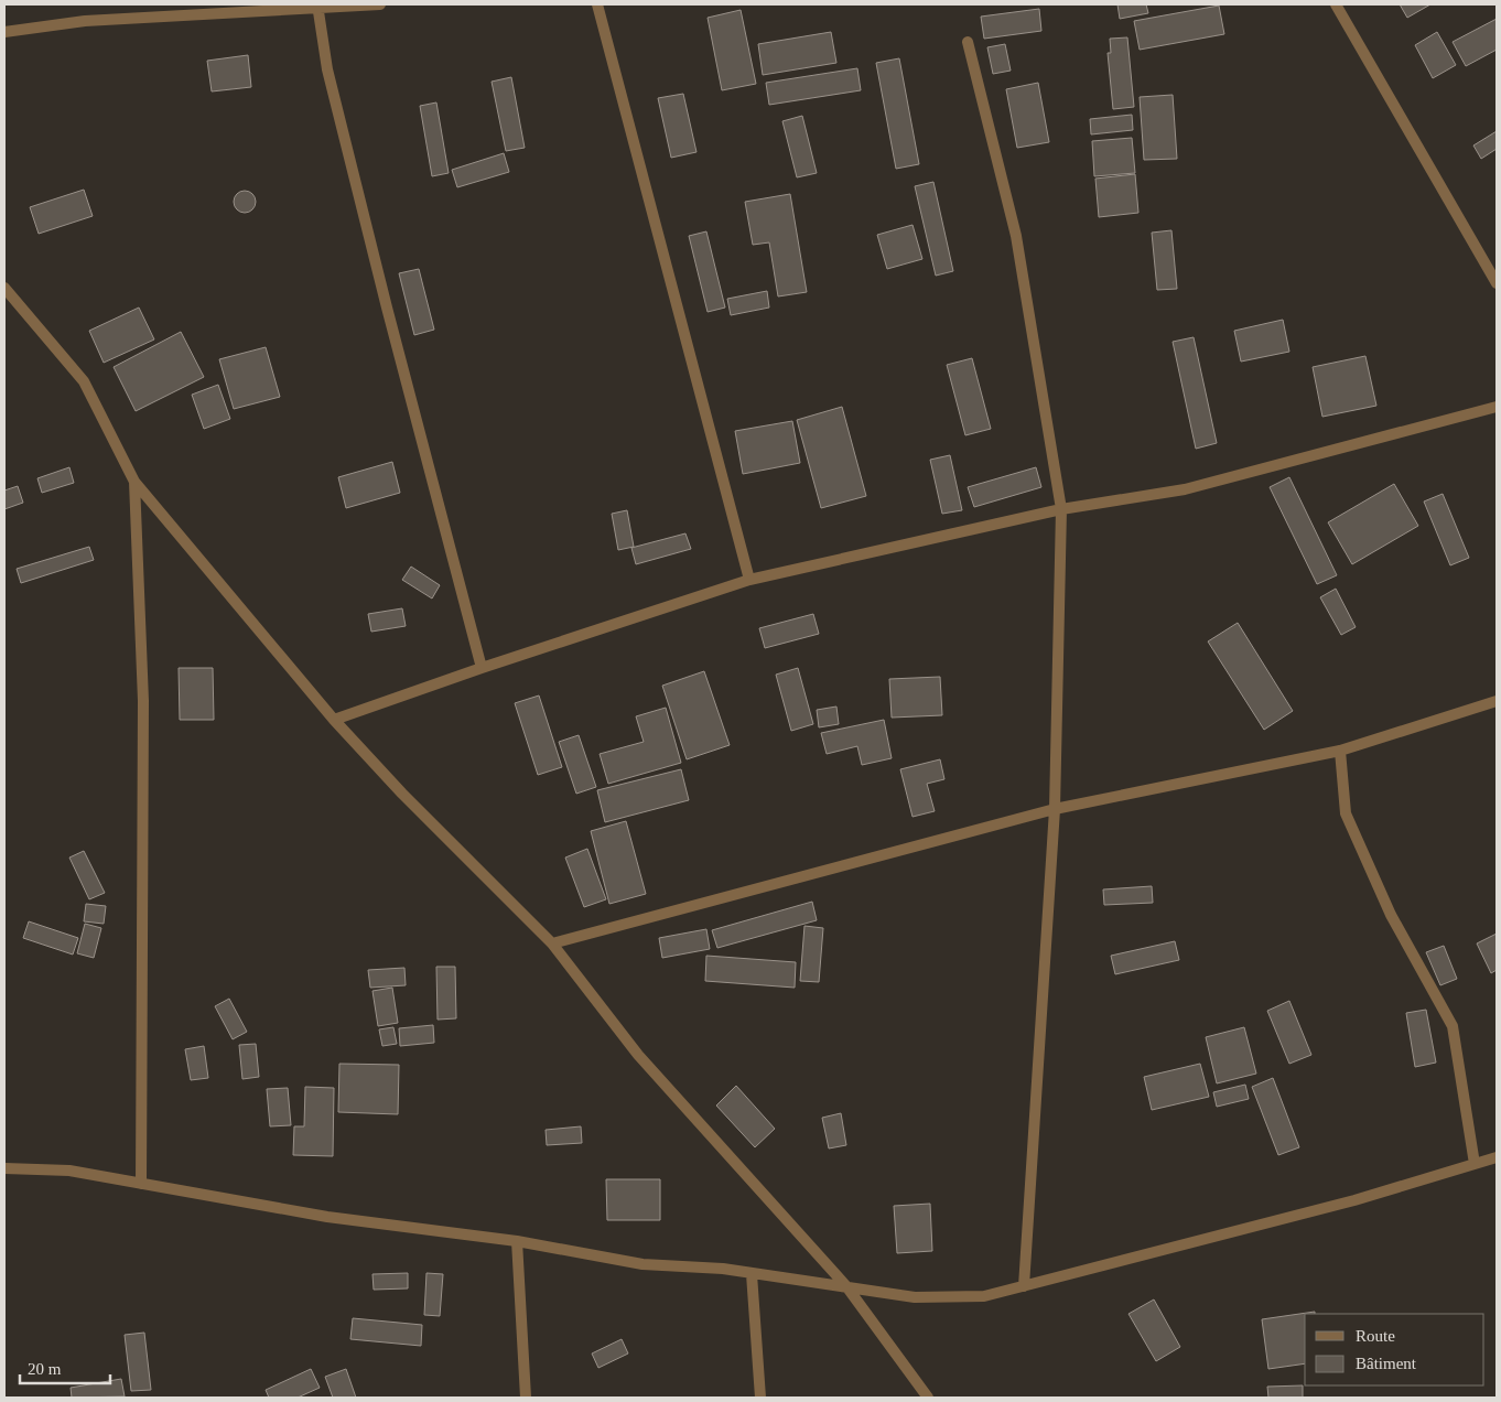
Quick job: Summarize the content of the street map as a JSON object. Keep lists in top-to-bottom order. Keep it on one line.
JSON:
{"legend":["Route","Bâtiment"],"scale_bar":"20 m"}
